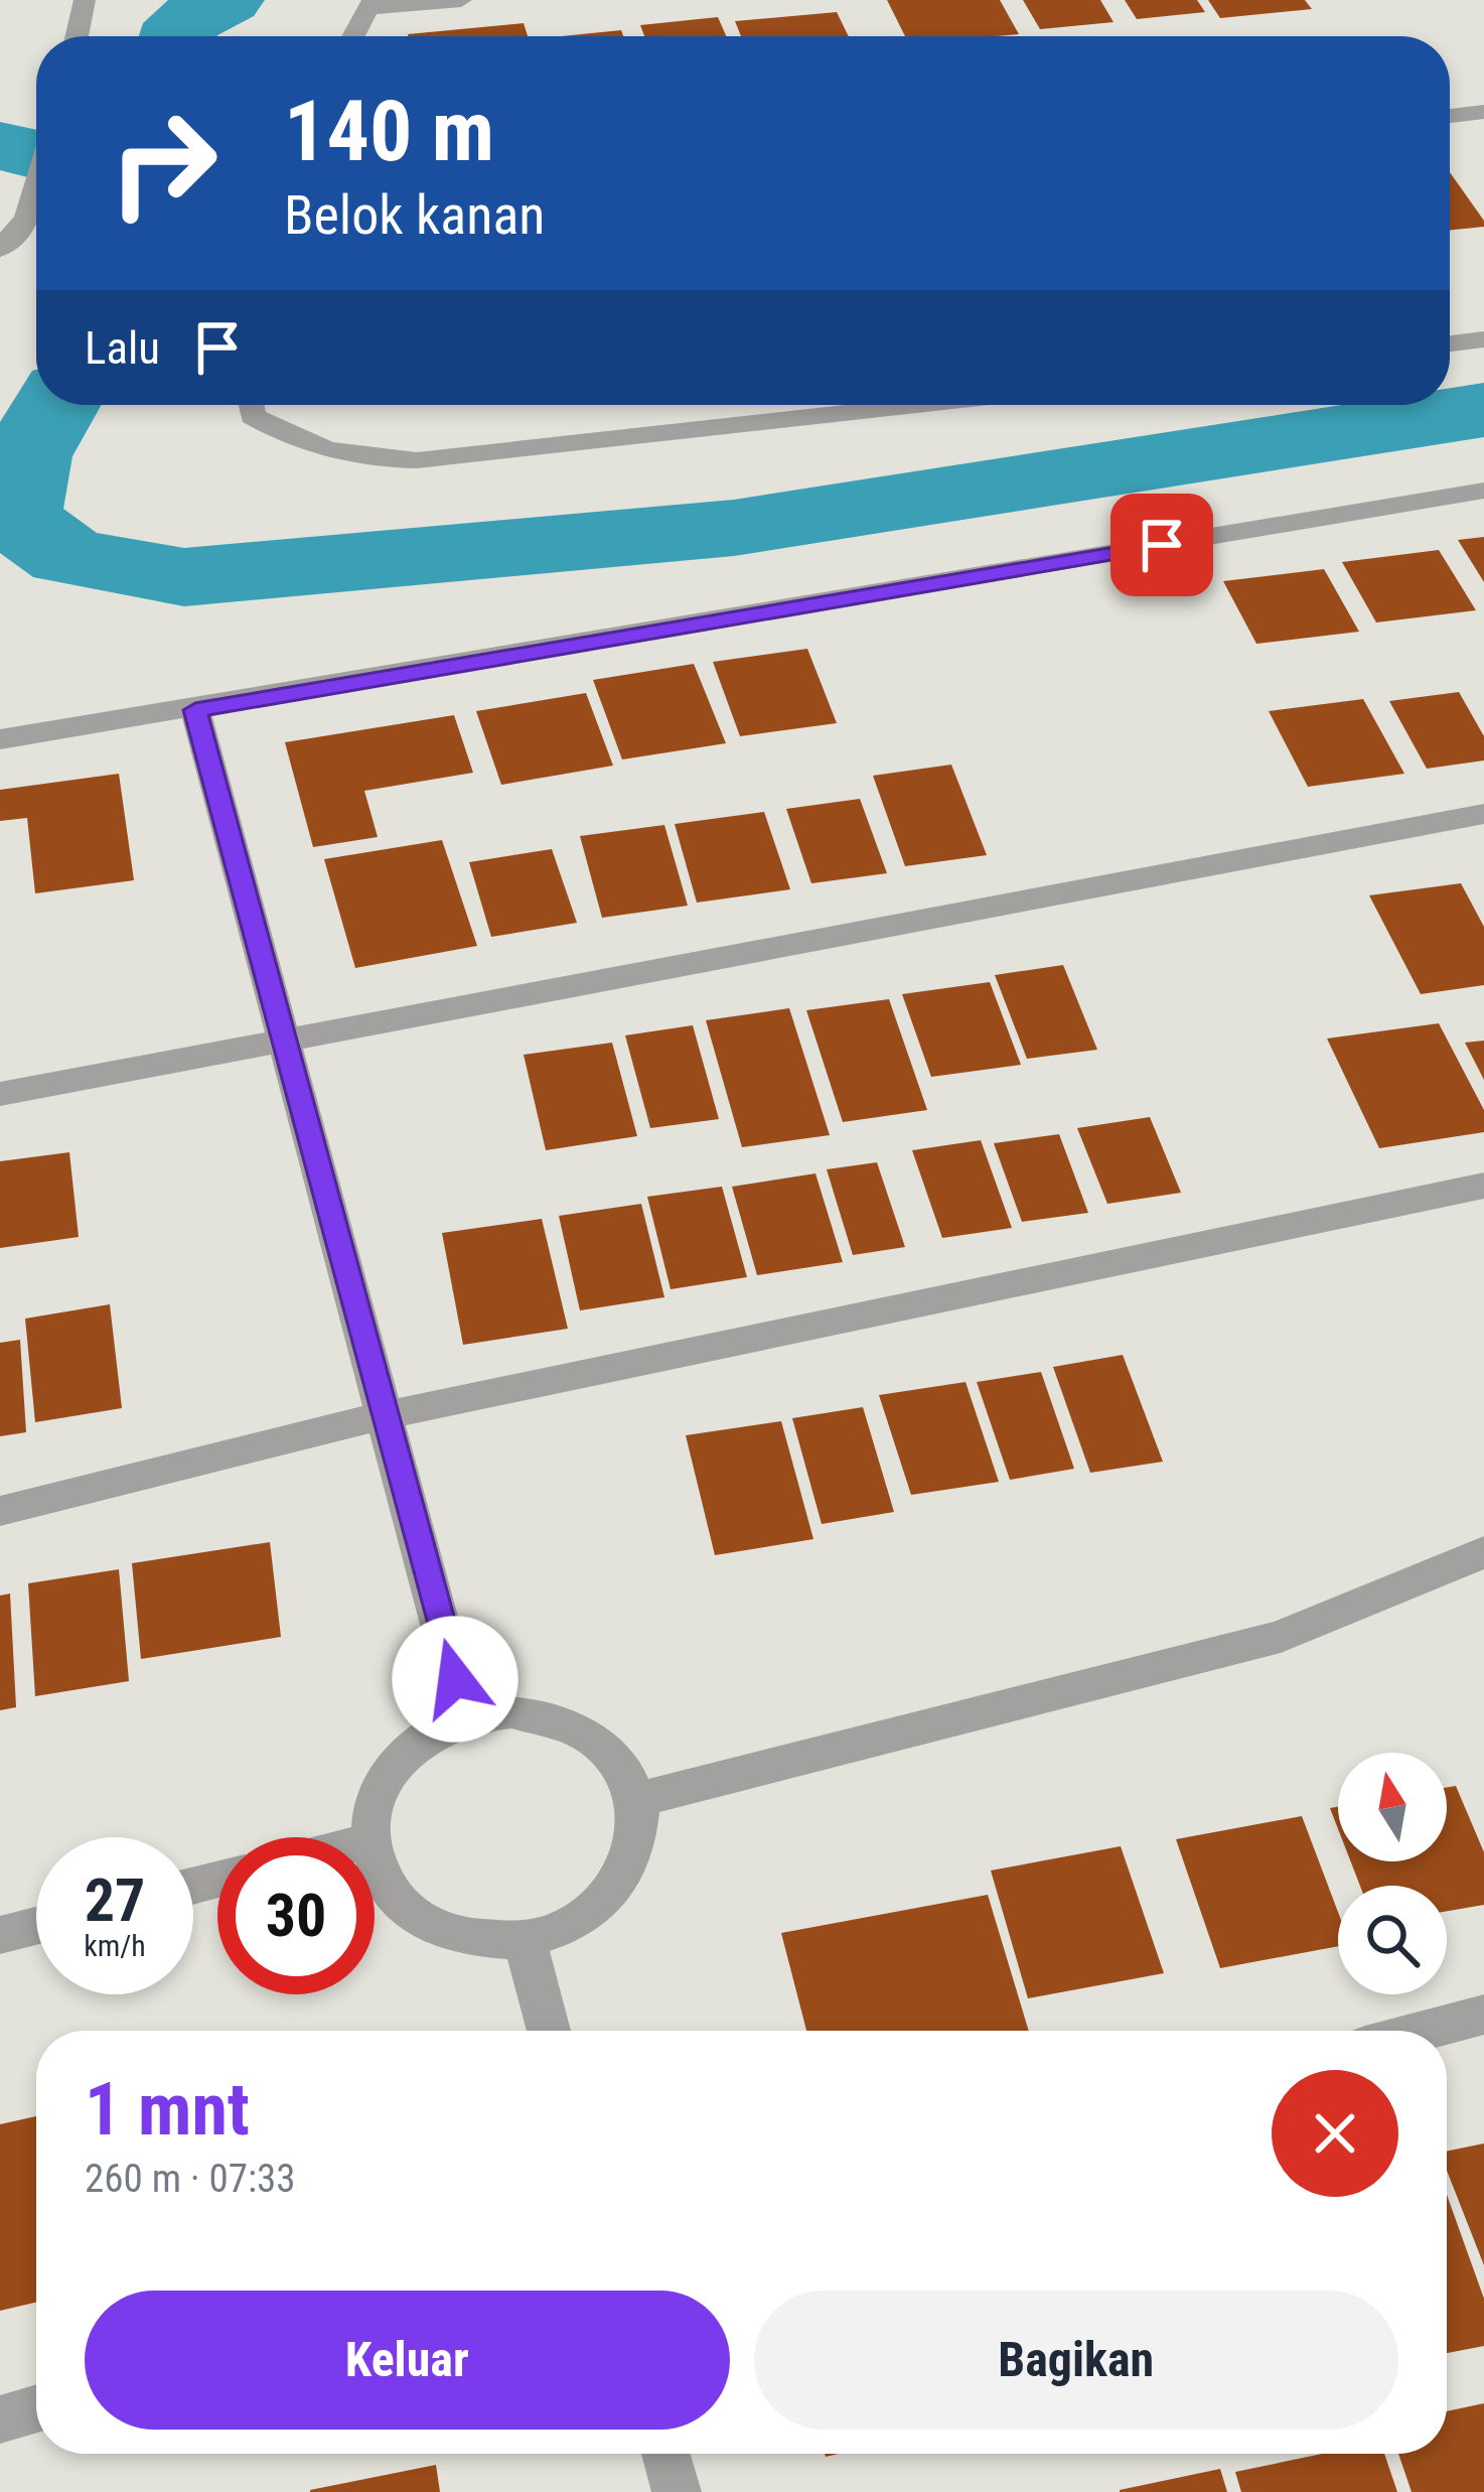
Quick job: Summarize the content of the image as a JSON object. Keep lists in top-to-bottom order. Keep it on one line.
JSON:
{"north":"top","page":{"turn":["140 m","Belok kanan"],"then":"Lalu","speed":"27 km/h","limit":"30","heading":["1 mnt","260 m · 07:33"],"buttons":["Keluar","Bagikan"]}}
